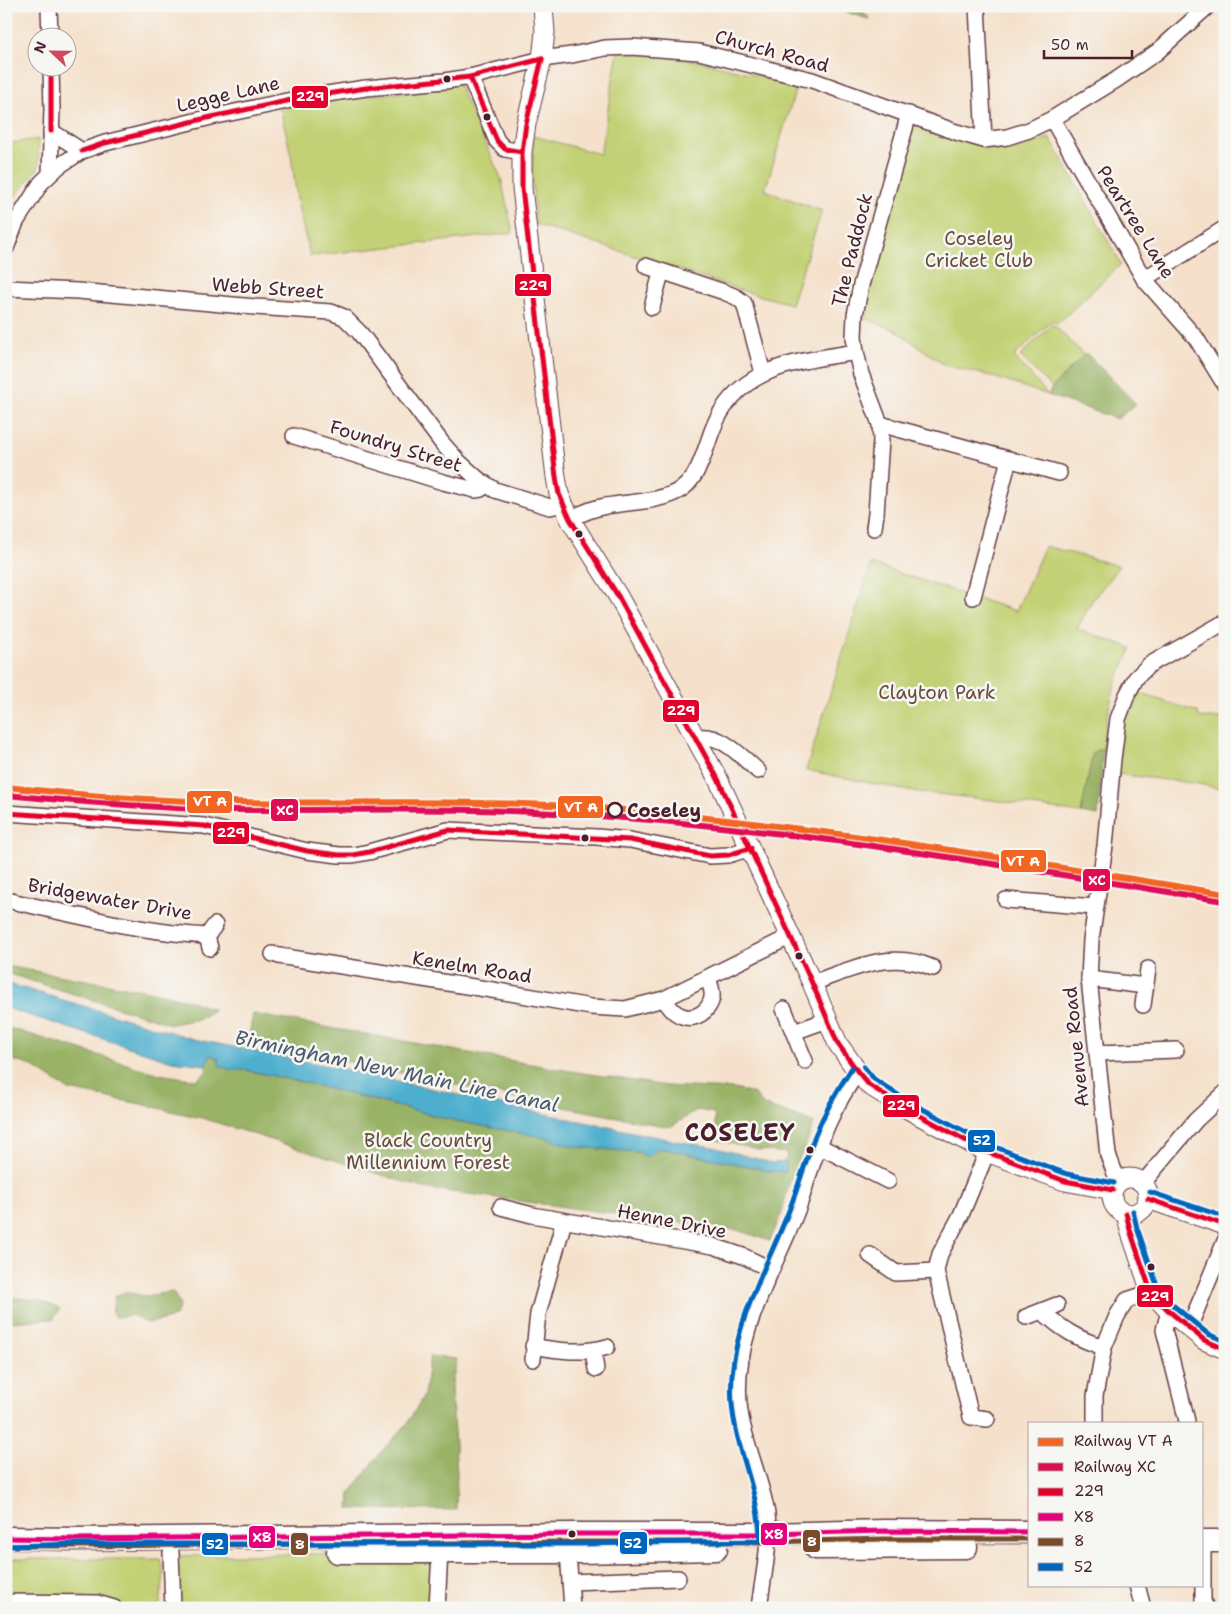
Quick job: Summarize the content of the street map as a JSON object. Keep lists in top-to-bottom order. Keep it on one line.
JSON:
{"streets":{"street":["Church Road","Legge Lane","Peartree Lane","The Paddock","Webb Street","Foundry Street","Bridgewater Drive","Kenelm Road","Avenue Road","Henne Drive"]},"crossings":[["Church Road","Legge Lane"],["Church Road","The Paddock"],["Webb Street","Foundry Street"]],"districts":["COSELEY"],"water":["Birmingham New Main Line Canal"],"parks":["Coseley Cricket Club","Clayton Park","Black Country Millennium Forest"],"places":["Coseley"],"lines":["transit line 229","rail line XC","transit line 52","transit line X8","transit line 8"],"legend":["Railway VT A","Railway XC","229","X8","8","52"],"scale_bar":"50 m","north":"left"}
